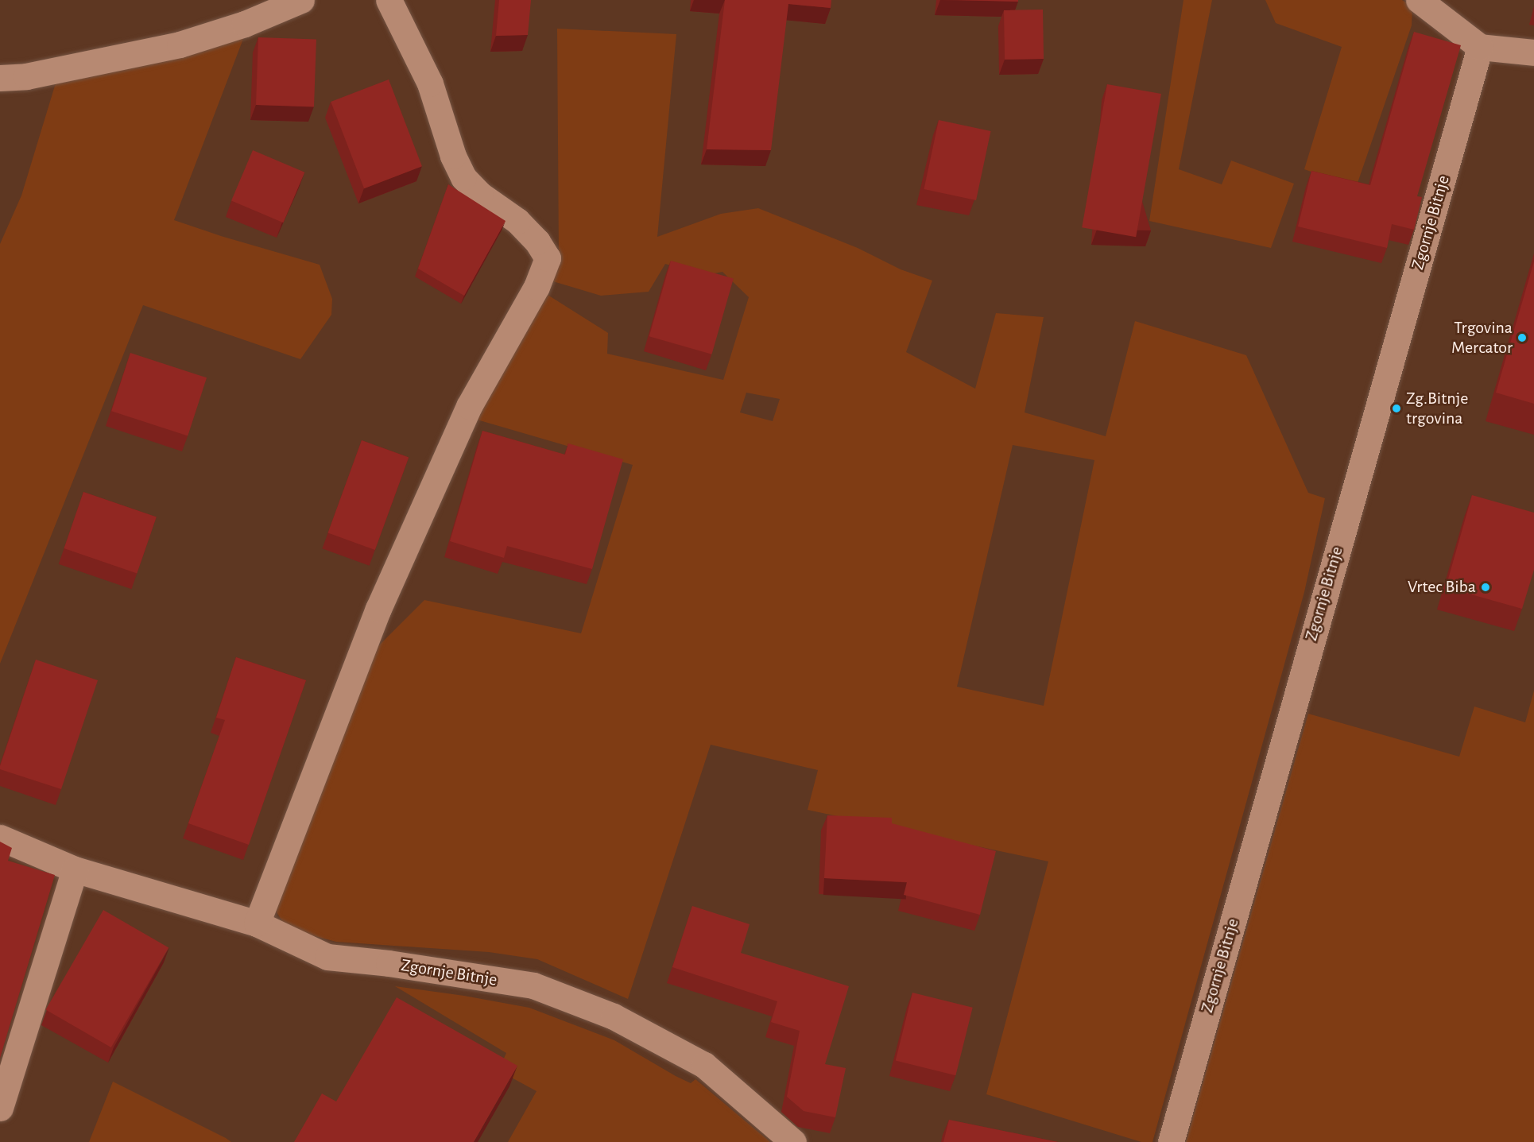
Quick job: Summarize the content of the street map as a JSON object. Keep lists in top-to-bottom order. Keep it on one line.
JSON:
{"streets":{"street":["Zgornje Bitnje"]},"places":["Trgovina Mercator","Zg.Bitnje trgovina","Vrtec Biba"]}
